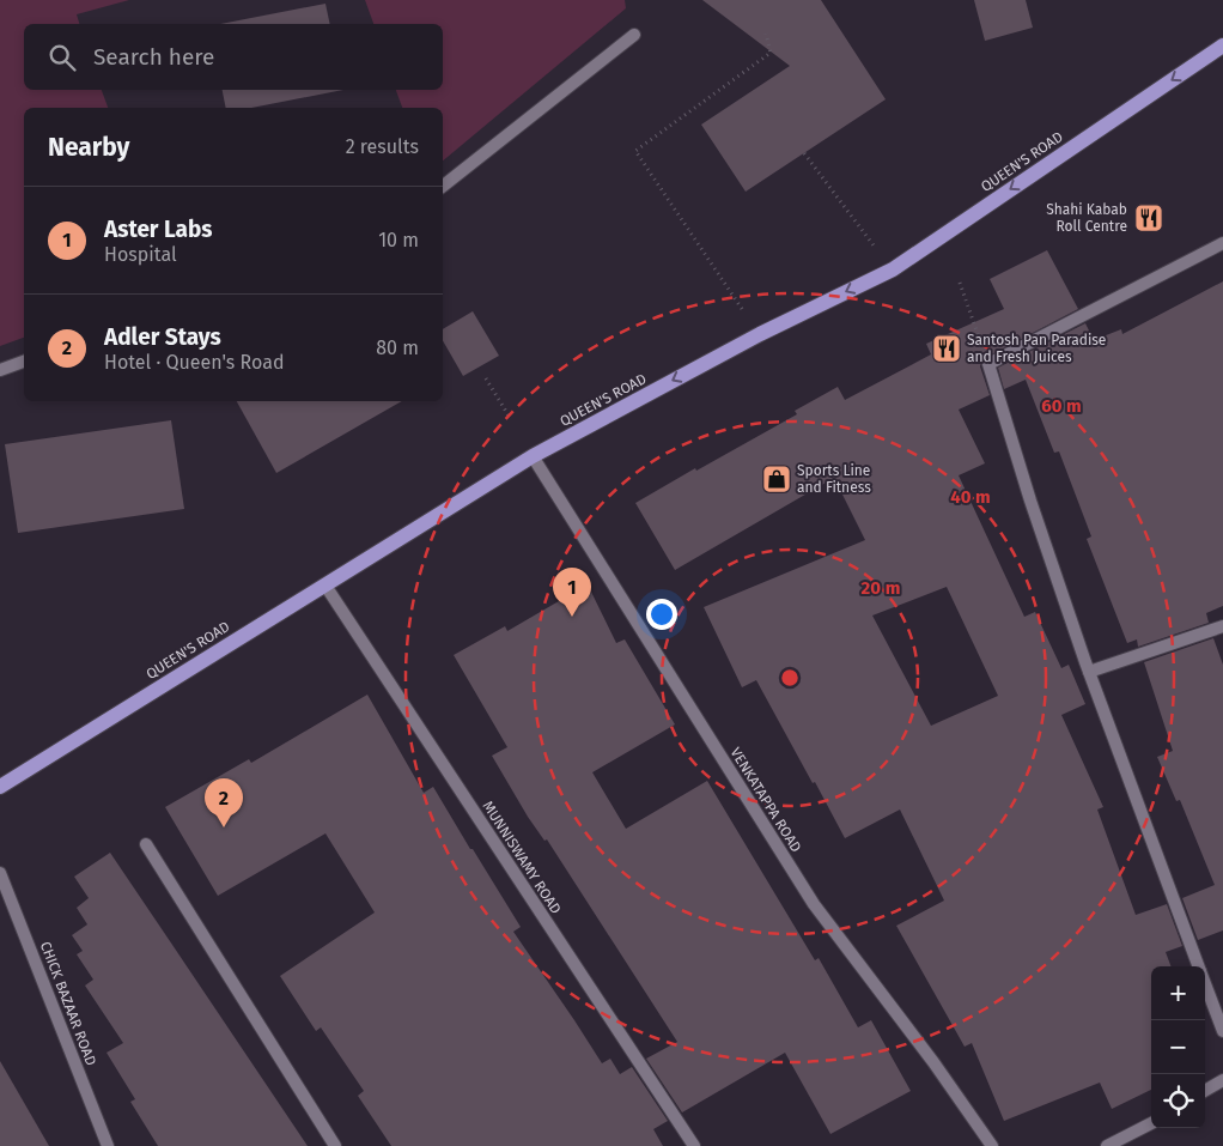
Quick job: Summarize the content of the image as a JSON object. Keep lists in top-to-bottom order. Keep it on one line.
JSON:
{"streets":{"main road":["QUEEN'S ROAD"],"street":["VENKATAPPA ROAD","MUNNISWAMY ROAD","CHICK BAZAAR ROAD"]},"crossings":[["QUEEN'S ROAD","VENKATAPPA ROAD"],["QUEEN'S ROAD","MUNNISWAMY ROAD"]],"one_way":["QUEEN'S ROAD"],"places":{"restaurant":["Shahi Kabab Roll Centre","Santosh Pan Paradise and Fresh Juices"],"shop":["Sports Line and Fitness"]},"page":{"search":"Search here","heading":["Nearby","2 results"],"list":[{"mark":"1","name":"Aster Labs","note":"Hospital","value":"10 m"},{"mark":"2","name":"Adler Stays","note":"Hotel · Queen's Road","value":"80 m"}],"pins":["1","2"],"map_buttons":["+","−"]},"rings":["60 m","40 m","20 m"]}
